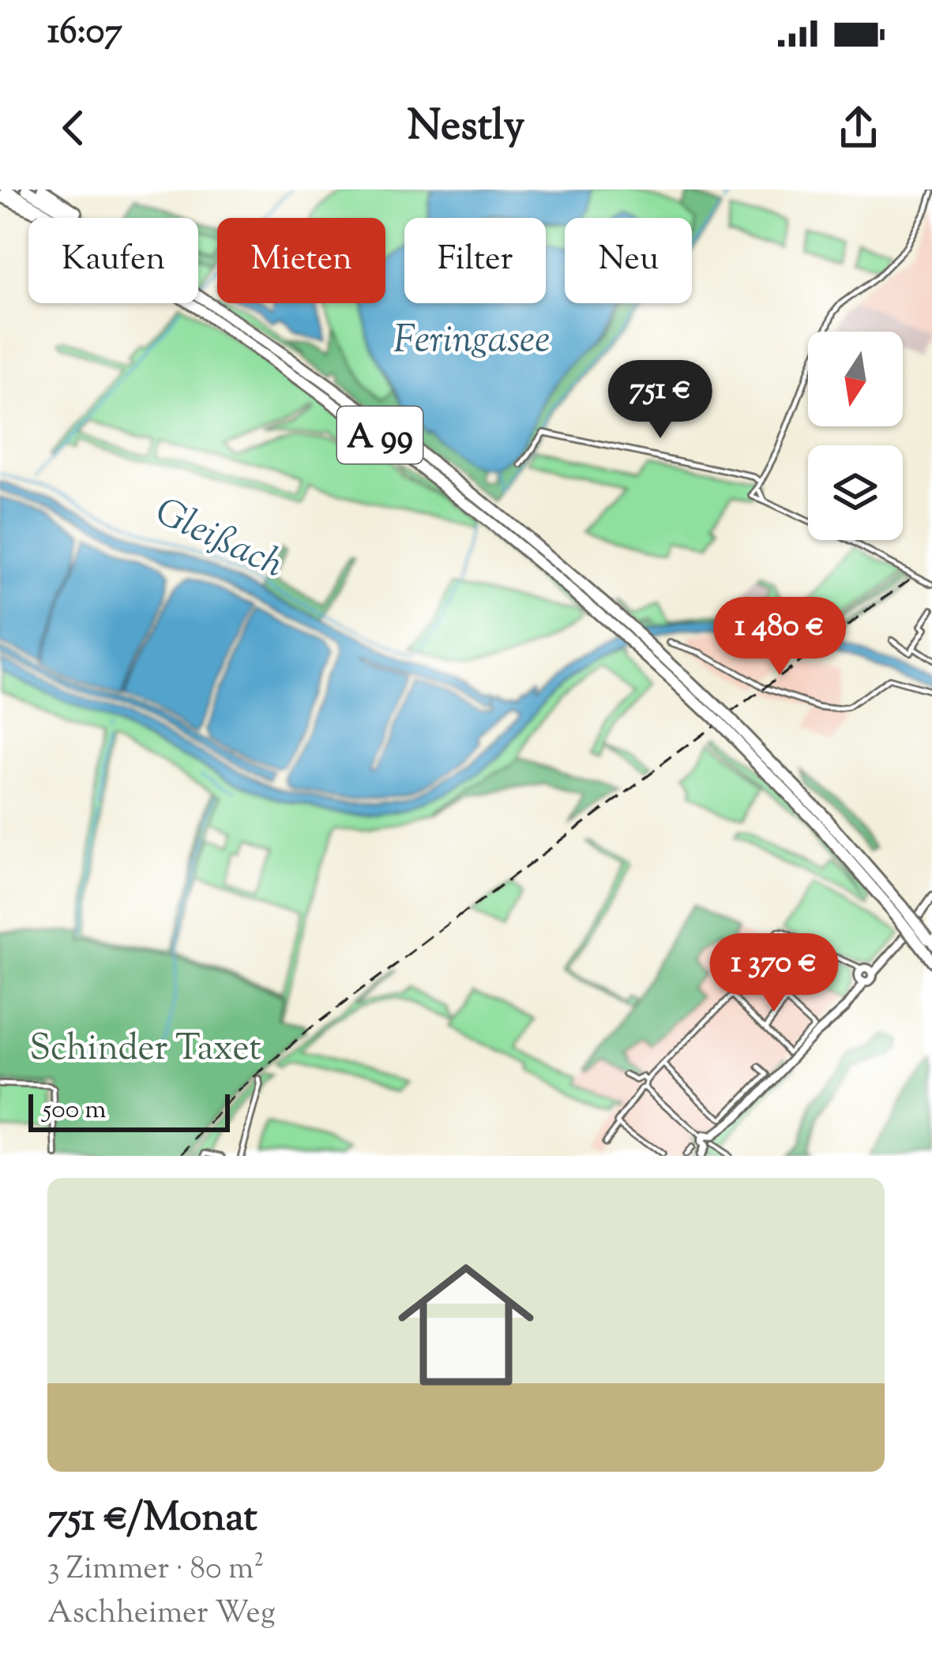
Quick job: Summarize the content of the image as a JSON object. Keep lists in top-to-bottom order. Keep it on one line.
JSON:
{"streets":{"highway":["A 99"]},"water":["Feringasee","Gleißach"],"parks":["Schinder Taxet"],"scale_bar":"500 m","north":"bottom","page":{"status":"16:07","header":"Nestly","chip":["Kaufen","Mieten","Filter","Neu"],"price":["751 €","1 480 €","1 370 €"],"scale":"500 m","list":[{"name":"751 €/Monat","note":"3 Zimmer · 80 m² · Aschheimer Weg"}]}}
